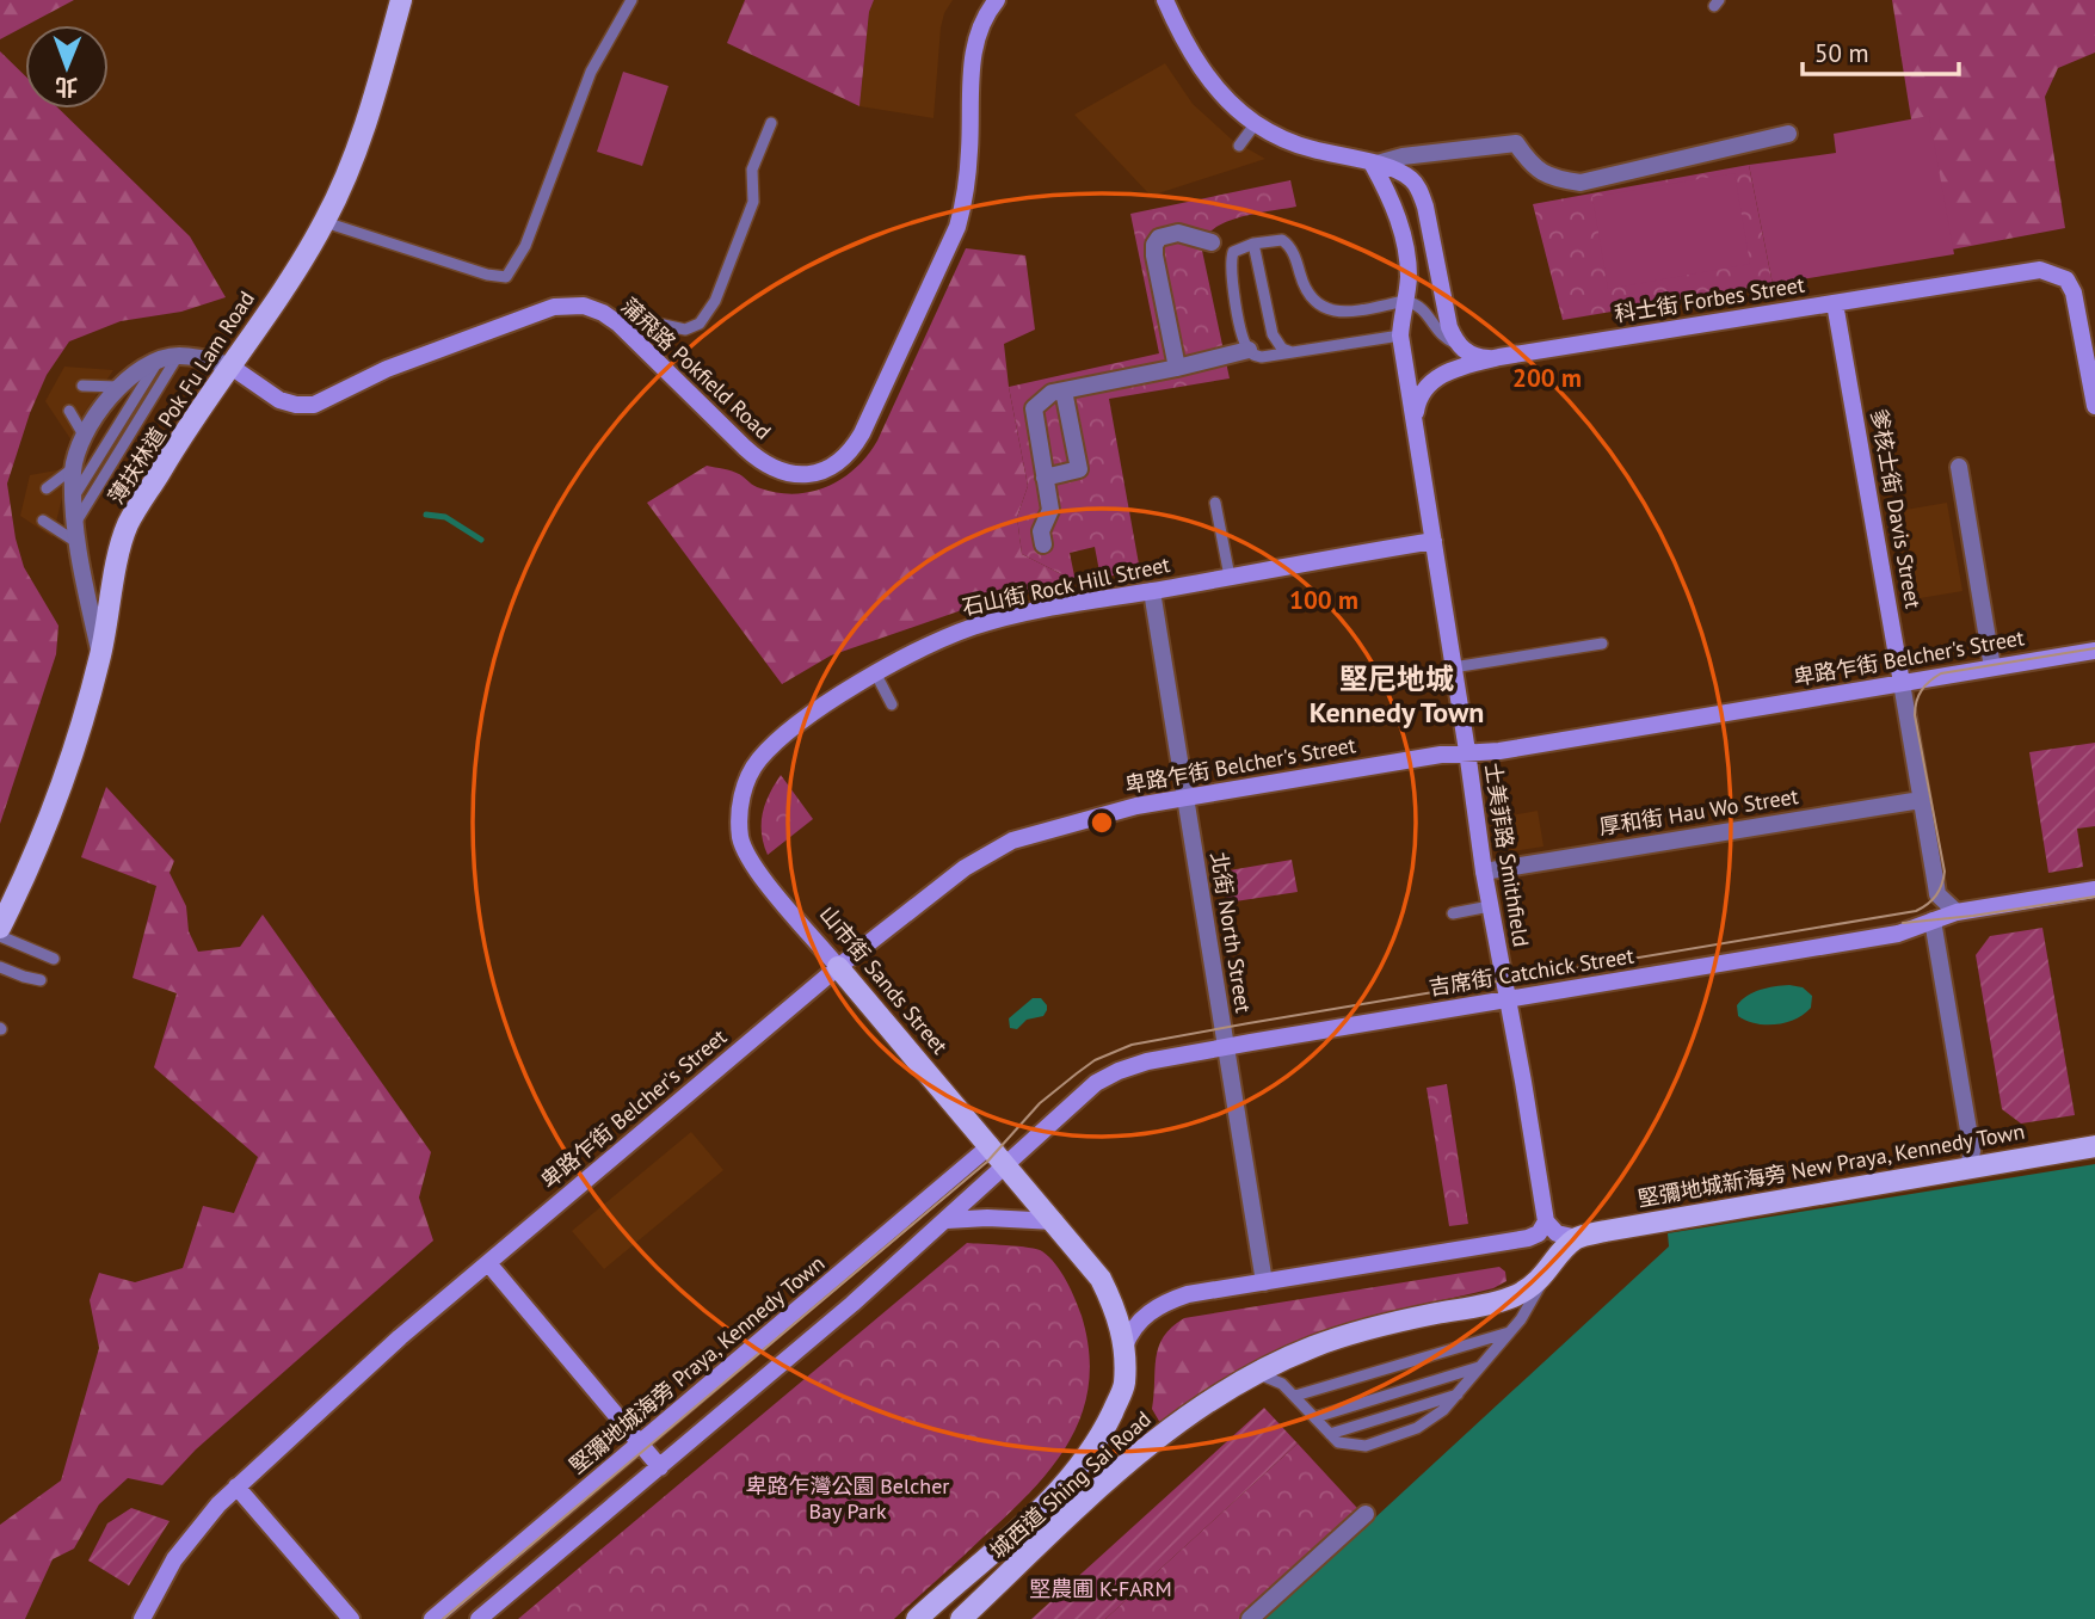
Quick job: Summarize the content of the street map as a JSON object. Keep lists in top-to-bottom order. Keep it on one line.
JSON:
{"streets":{"main road":["科士街 Forbes Street","蒲飛路 Pokfield Road","薄扶林道 Pok Fu Lam Road","爹核士街 Davis Street","石山街 Rock Hill Street","卑路乍街 Belcher's Street","士美菲路 Smithfield","吉席街 Catchick Street","山市街 Sands Street","堅彌地城新海旁 New Praya, Kennedy Town","堅彌地城海旁 Praya, Kennedy Town","城西道 Shing Sai Road"],"street":["厚和街 Hau Wo Street","北街 North Street"]},"crossings":[["科士街 Forbes Street","爹核士街 Davis Street"],["科士街 Forbes Street","士美菲路 Smithfield"],["蒲飛路 Pokfield Road","薄扶林道 Pok Fu Lam Road"],["爹核士街 Davis Street","卑路乍街 Belcher's Street"],["爹核士街 Davis Street","厚和街 Hau Wo Street"],["爹核士街 Davis Street","吉席街 Catchick Street"],["石山街 Rock Hill Street","士美菲路 Smithfield"],["石山街 Rock Hill Street","北街 North Street"],["石山街 Rock Hill Street","山市街 Sands Street"],["卑路乍街 Belcher's Street","士美菲路 Smithfield"],["卑路乍街 Belcher's Street","北街 North Street"],["卑路乍街 Belcher's Street","山市街 Sands Street"],["厚和街 Hau Wo Street","士美菲路 Smithfield"],["士美菲路 Smithfield","吉席街 Catchick Street"],["北街 North Street","吉席街 Catchick Street"],["吉席街 Catchick Street","山市街 Sands Street"],["山市街 Sands Street","堅彌地城海旁 Praya, Kennedy Town"],["堅彌地城新海旁 New Praya, Kennedy Town","城西道 Shing Sai Road"]],"districts":["堅尼地城 Kennedy Town"],"parks":["卑路乍灣公園 Belcher Bay Park","堅農圃 K-FARM"],"scale_bar":"50 m","north":"bottom","rings":["200 m","100 m"]}
